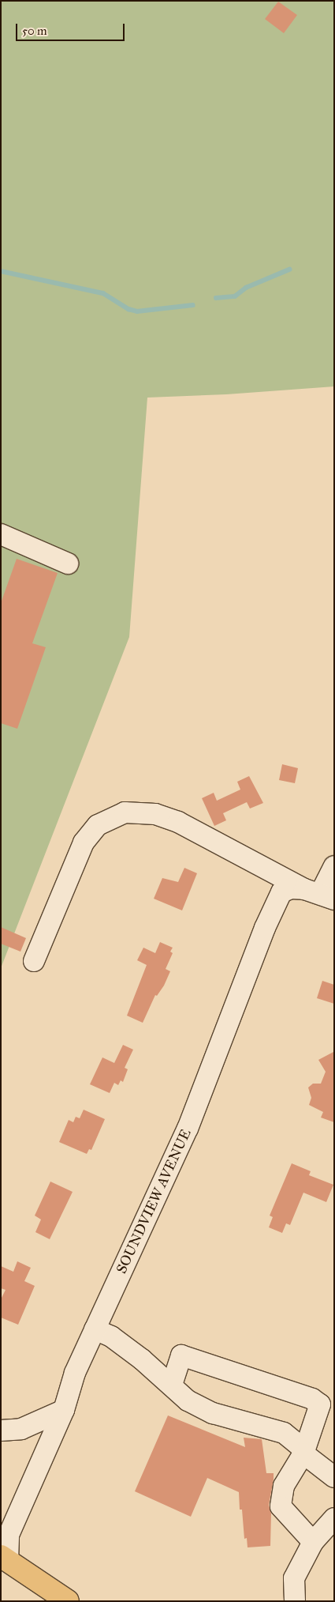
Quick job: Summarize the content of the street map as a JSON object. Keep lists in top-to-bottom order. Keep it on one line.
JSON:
{"streets":{"street":["SOUNDVIEW AVENUE"]},"scale_bar":"50 m"}
